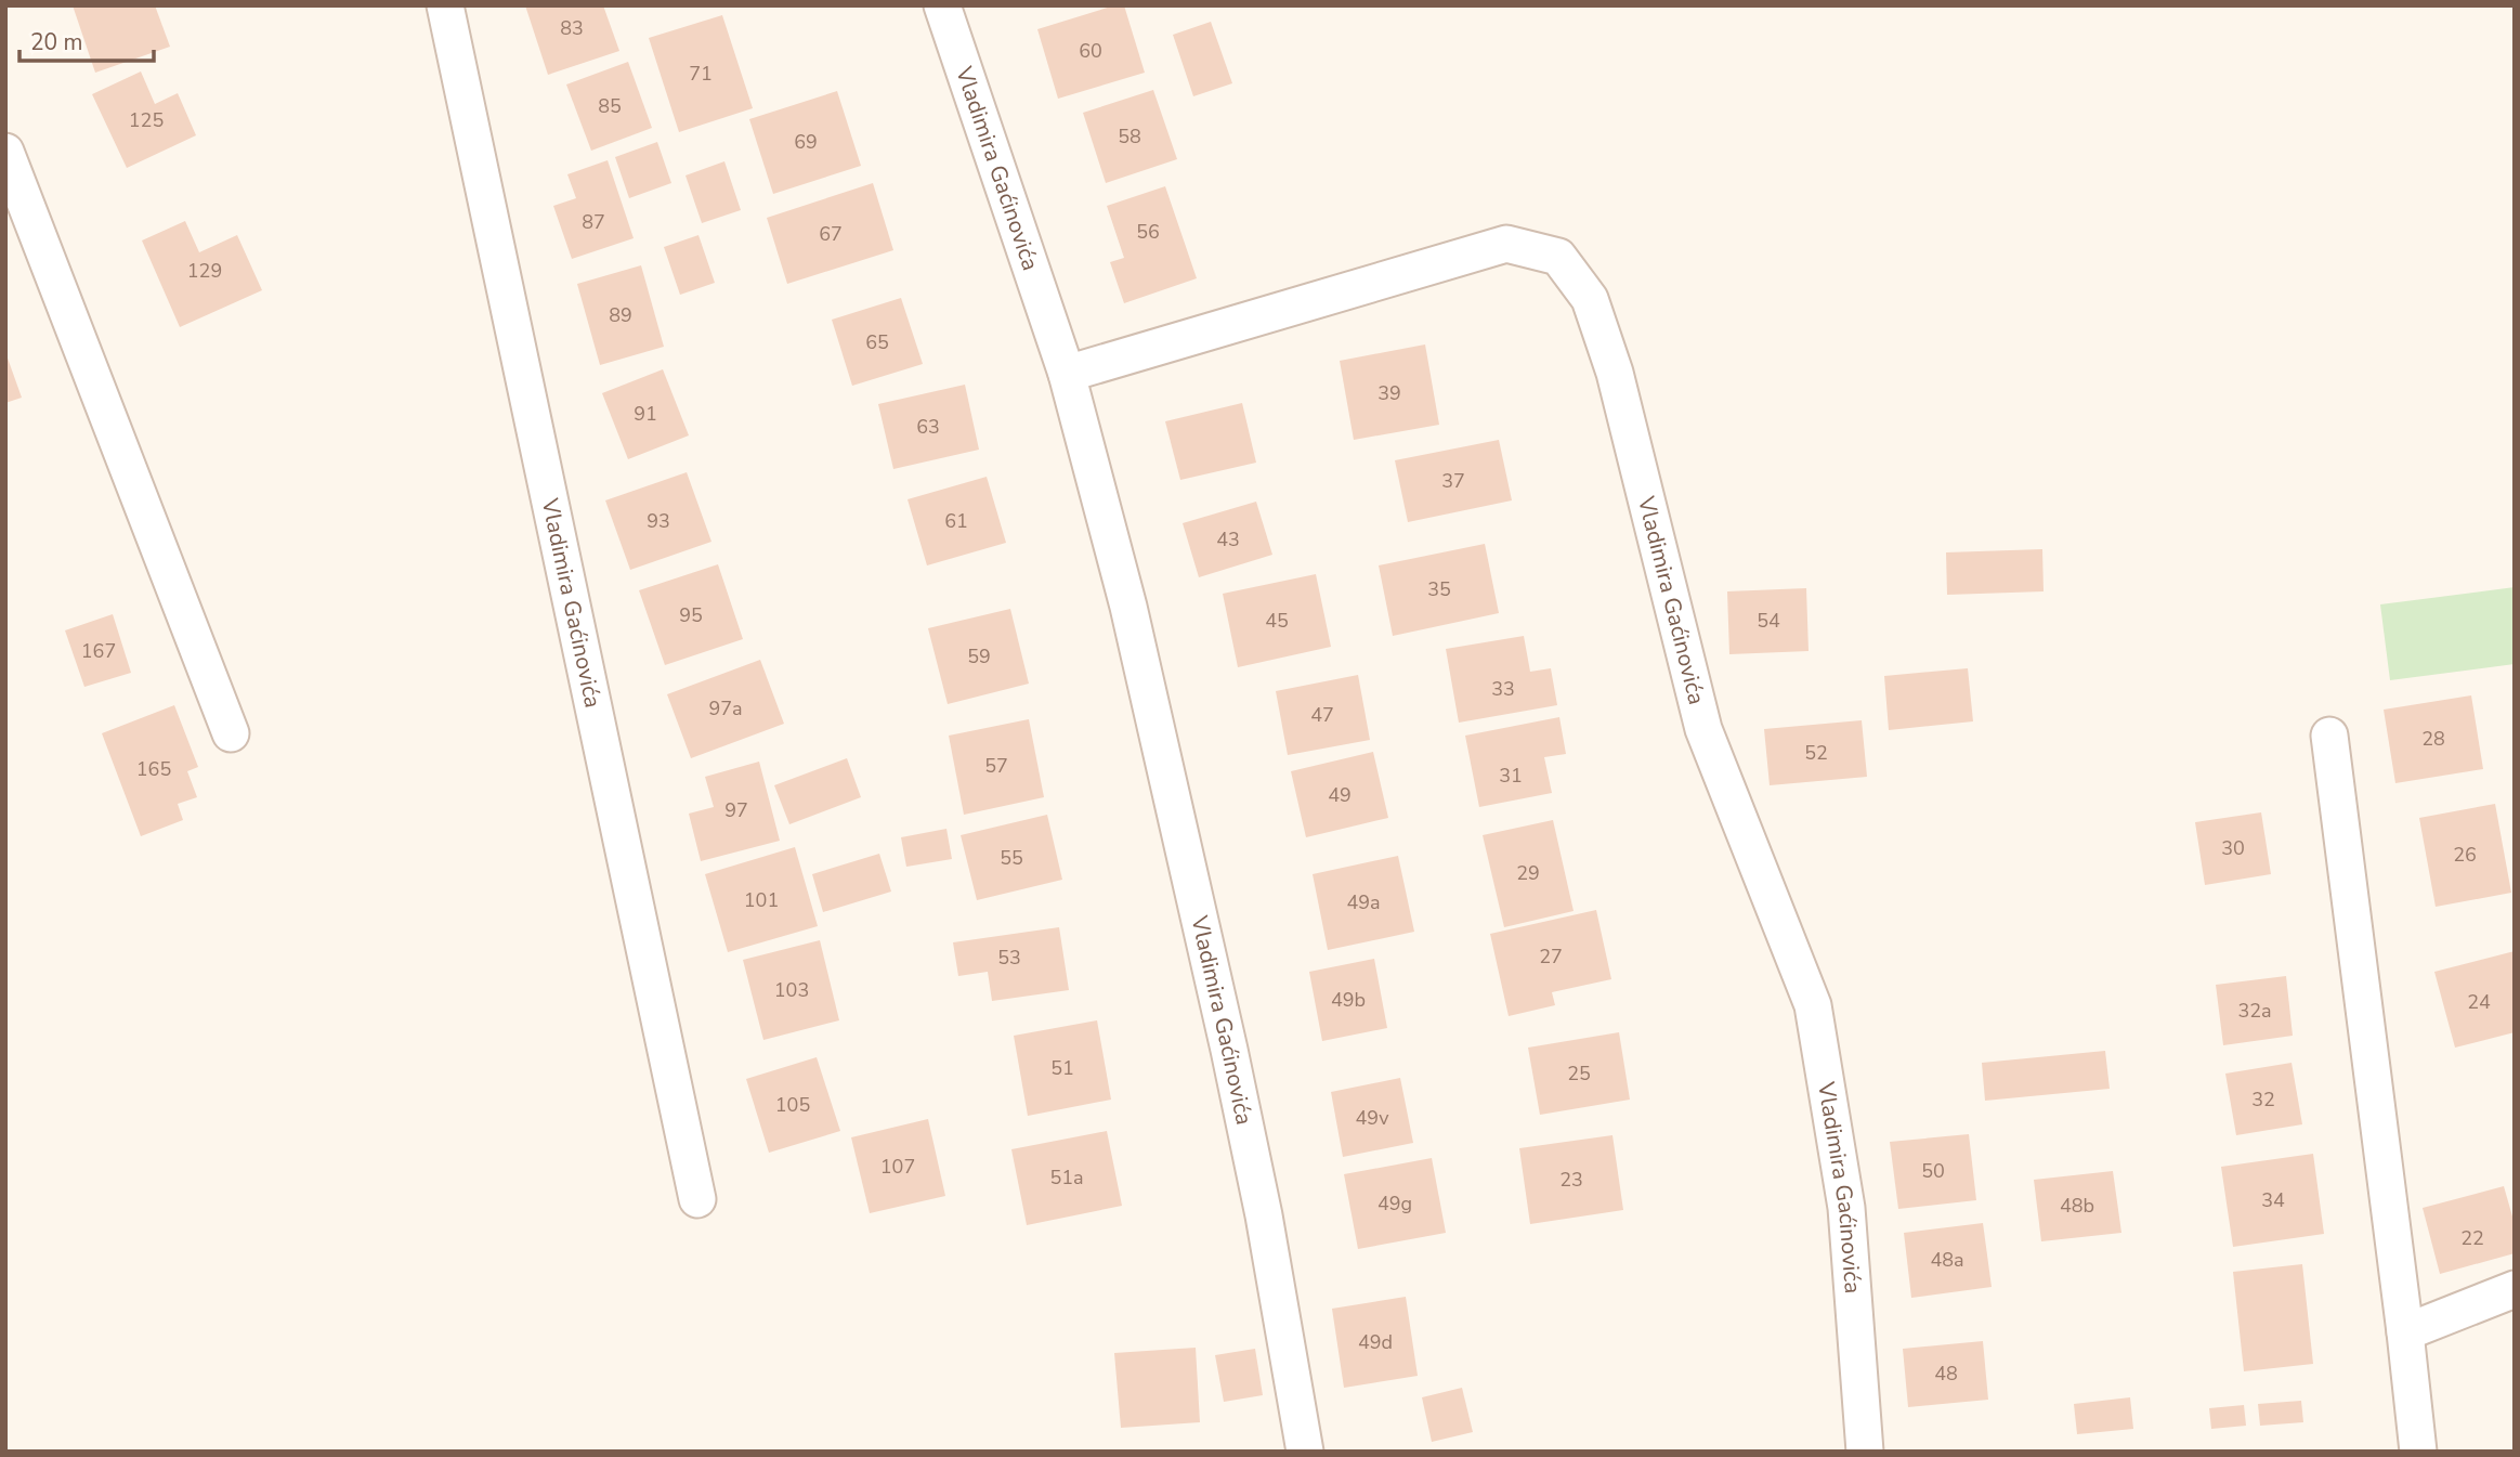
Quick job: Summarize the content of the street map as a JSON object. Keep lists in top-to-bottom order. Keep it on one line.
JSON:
{"streets":{"street":["Vladimira Gaćinovića"]},"house_numbers":["83","60","71","85","125","58","69","87","56","67","129","89","65","39","91","63","37","93","61","43","35","95","45","54","167","59","33","97a","47","28","52","57","165","31","49","97","30","26","55","29","101","49a","27","53","103","49b","24","32a","51","25","32","105","49v","107","50","51a","23","34","49g","48b","22","48a","49d","48"],"scale_bar":"20 m"}
